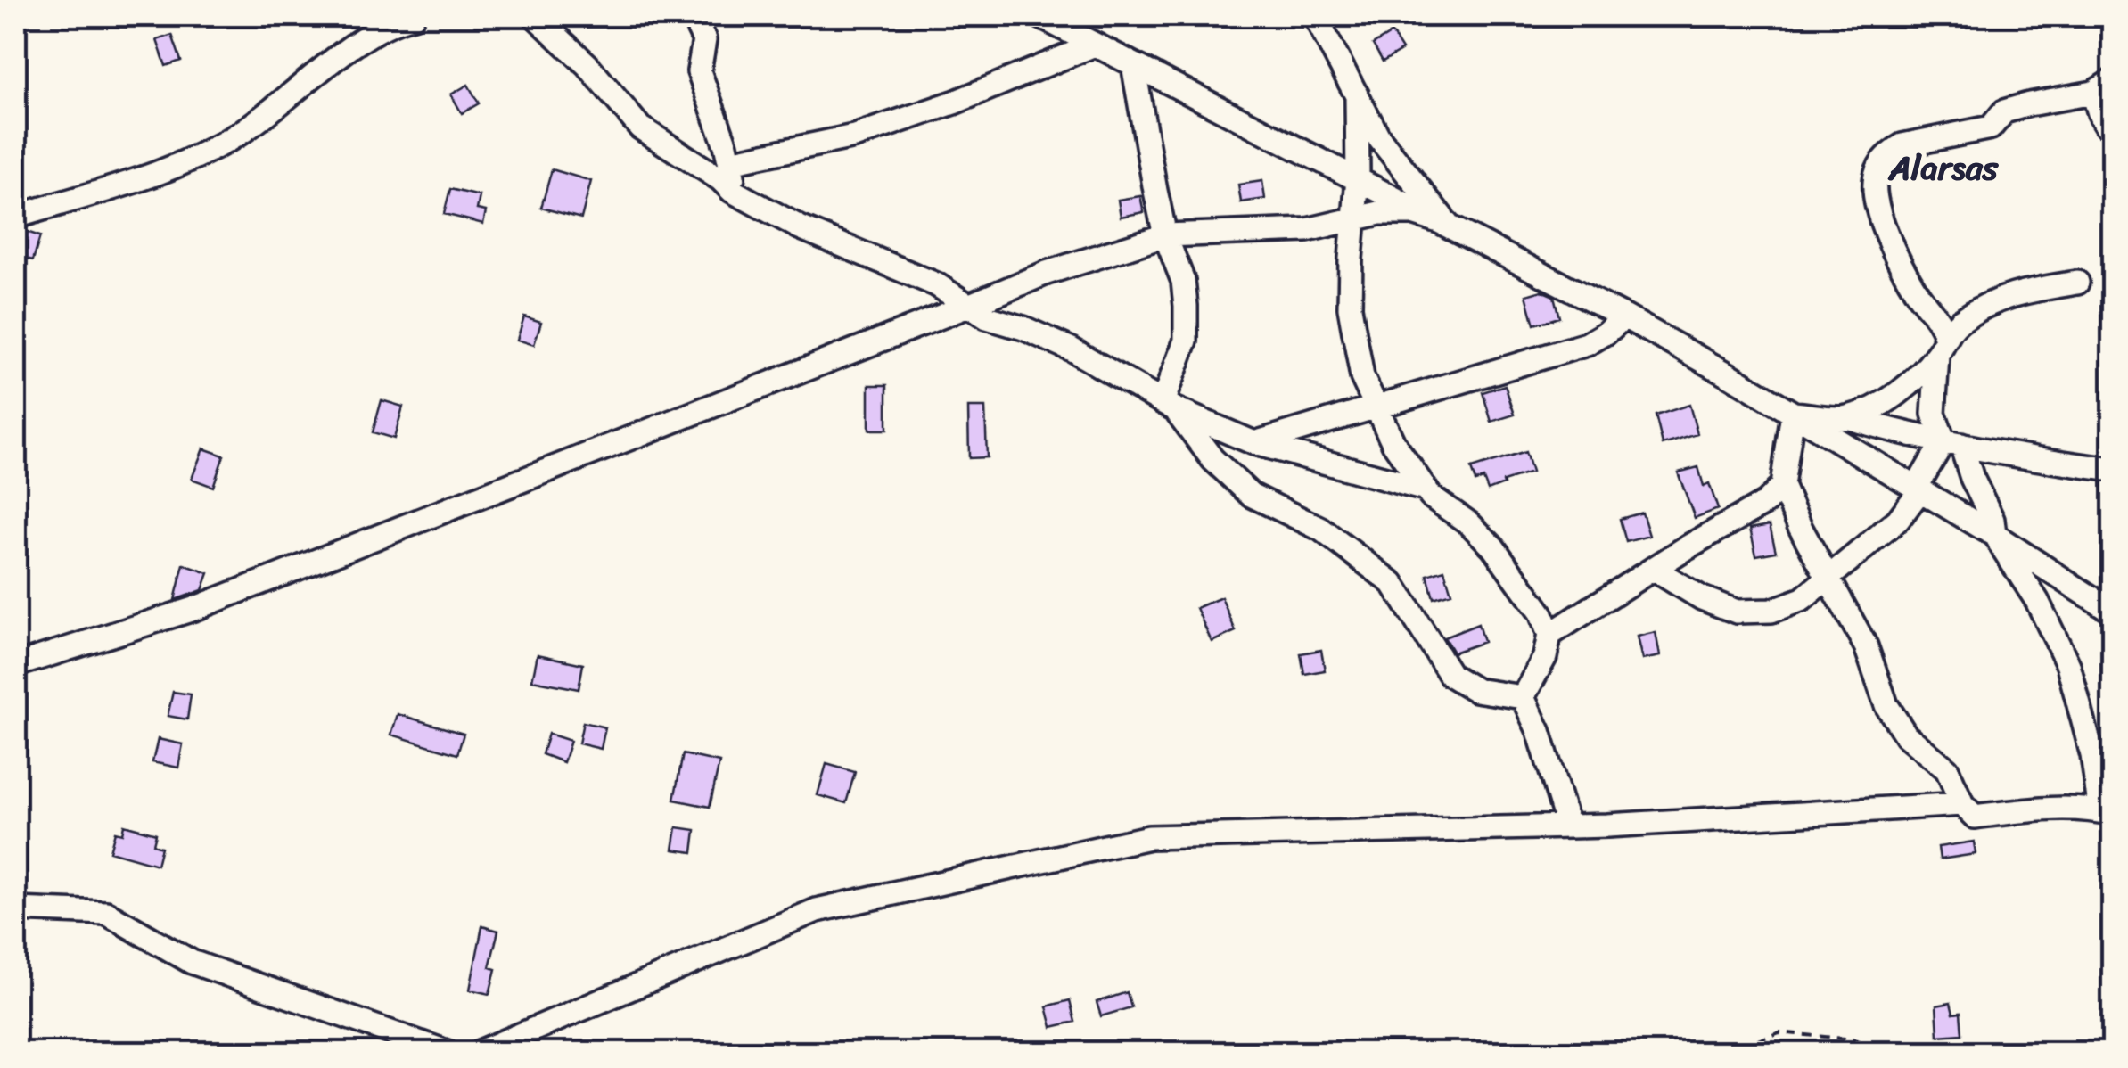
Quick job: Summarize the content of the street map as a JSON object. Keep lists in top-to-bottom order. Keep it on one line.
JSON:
{"districts":["Alarsas"]}
